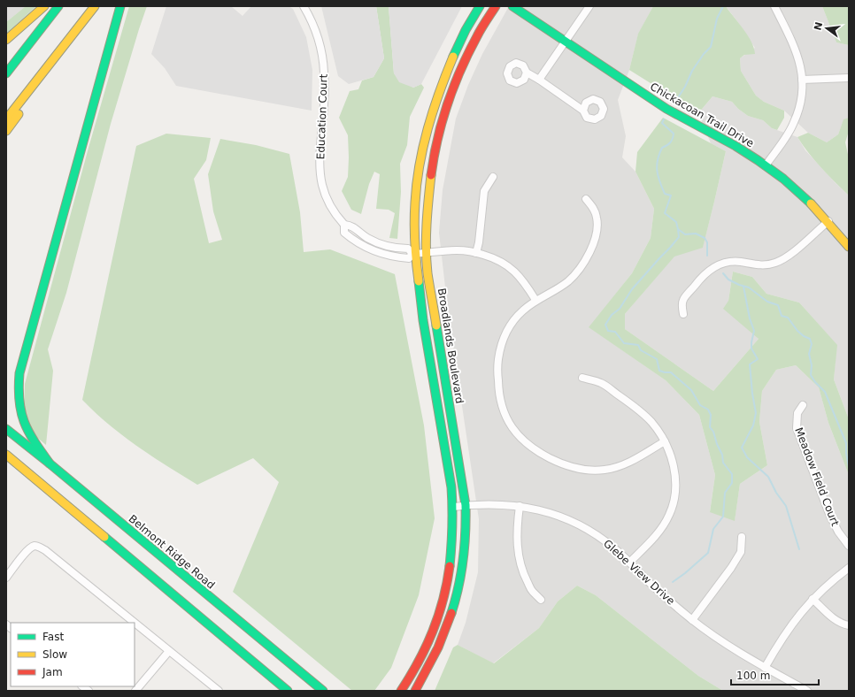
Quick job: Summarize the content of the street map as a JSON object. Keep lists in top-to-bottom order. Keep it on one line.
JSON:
{"streets":{"main road":["Chickacoan Trail Drive","Broadlands Boulevard","Belmont Ridge Road"],"street":["Education Court","Meadow Field Court","Glebe View Drive"]},"crossings":[["Education Court","Broadlands Boulevard"],["Broadlands Boulevard","Glebe View Drive"]],"legend":["Fast","Slow","Jam"],"scale_bar":"100 m","north":"left"}
